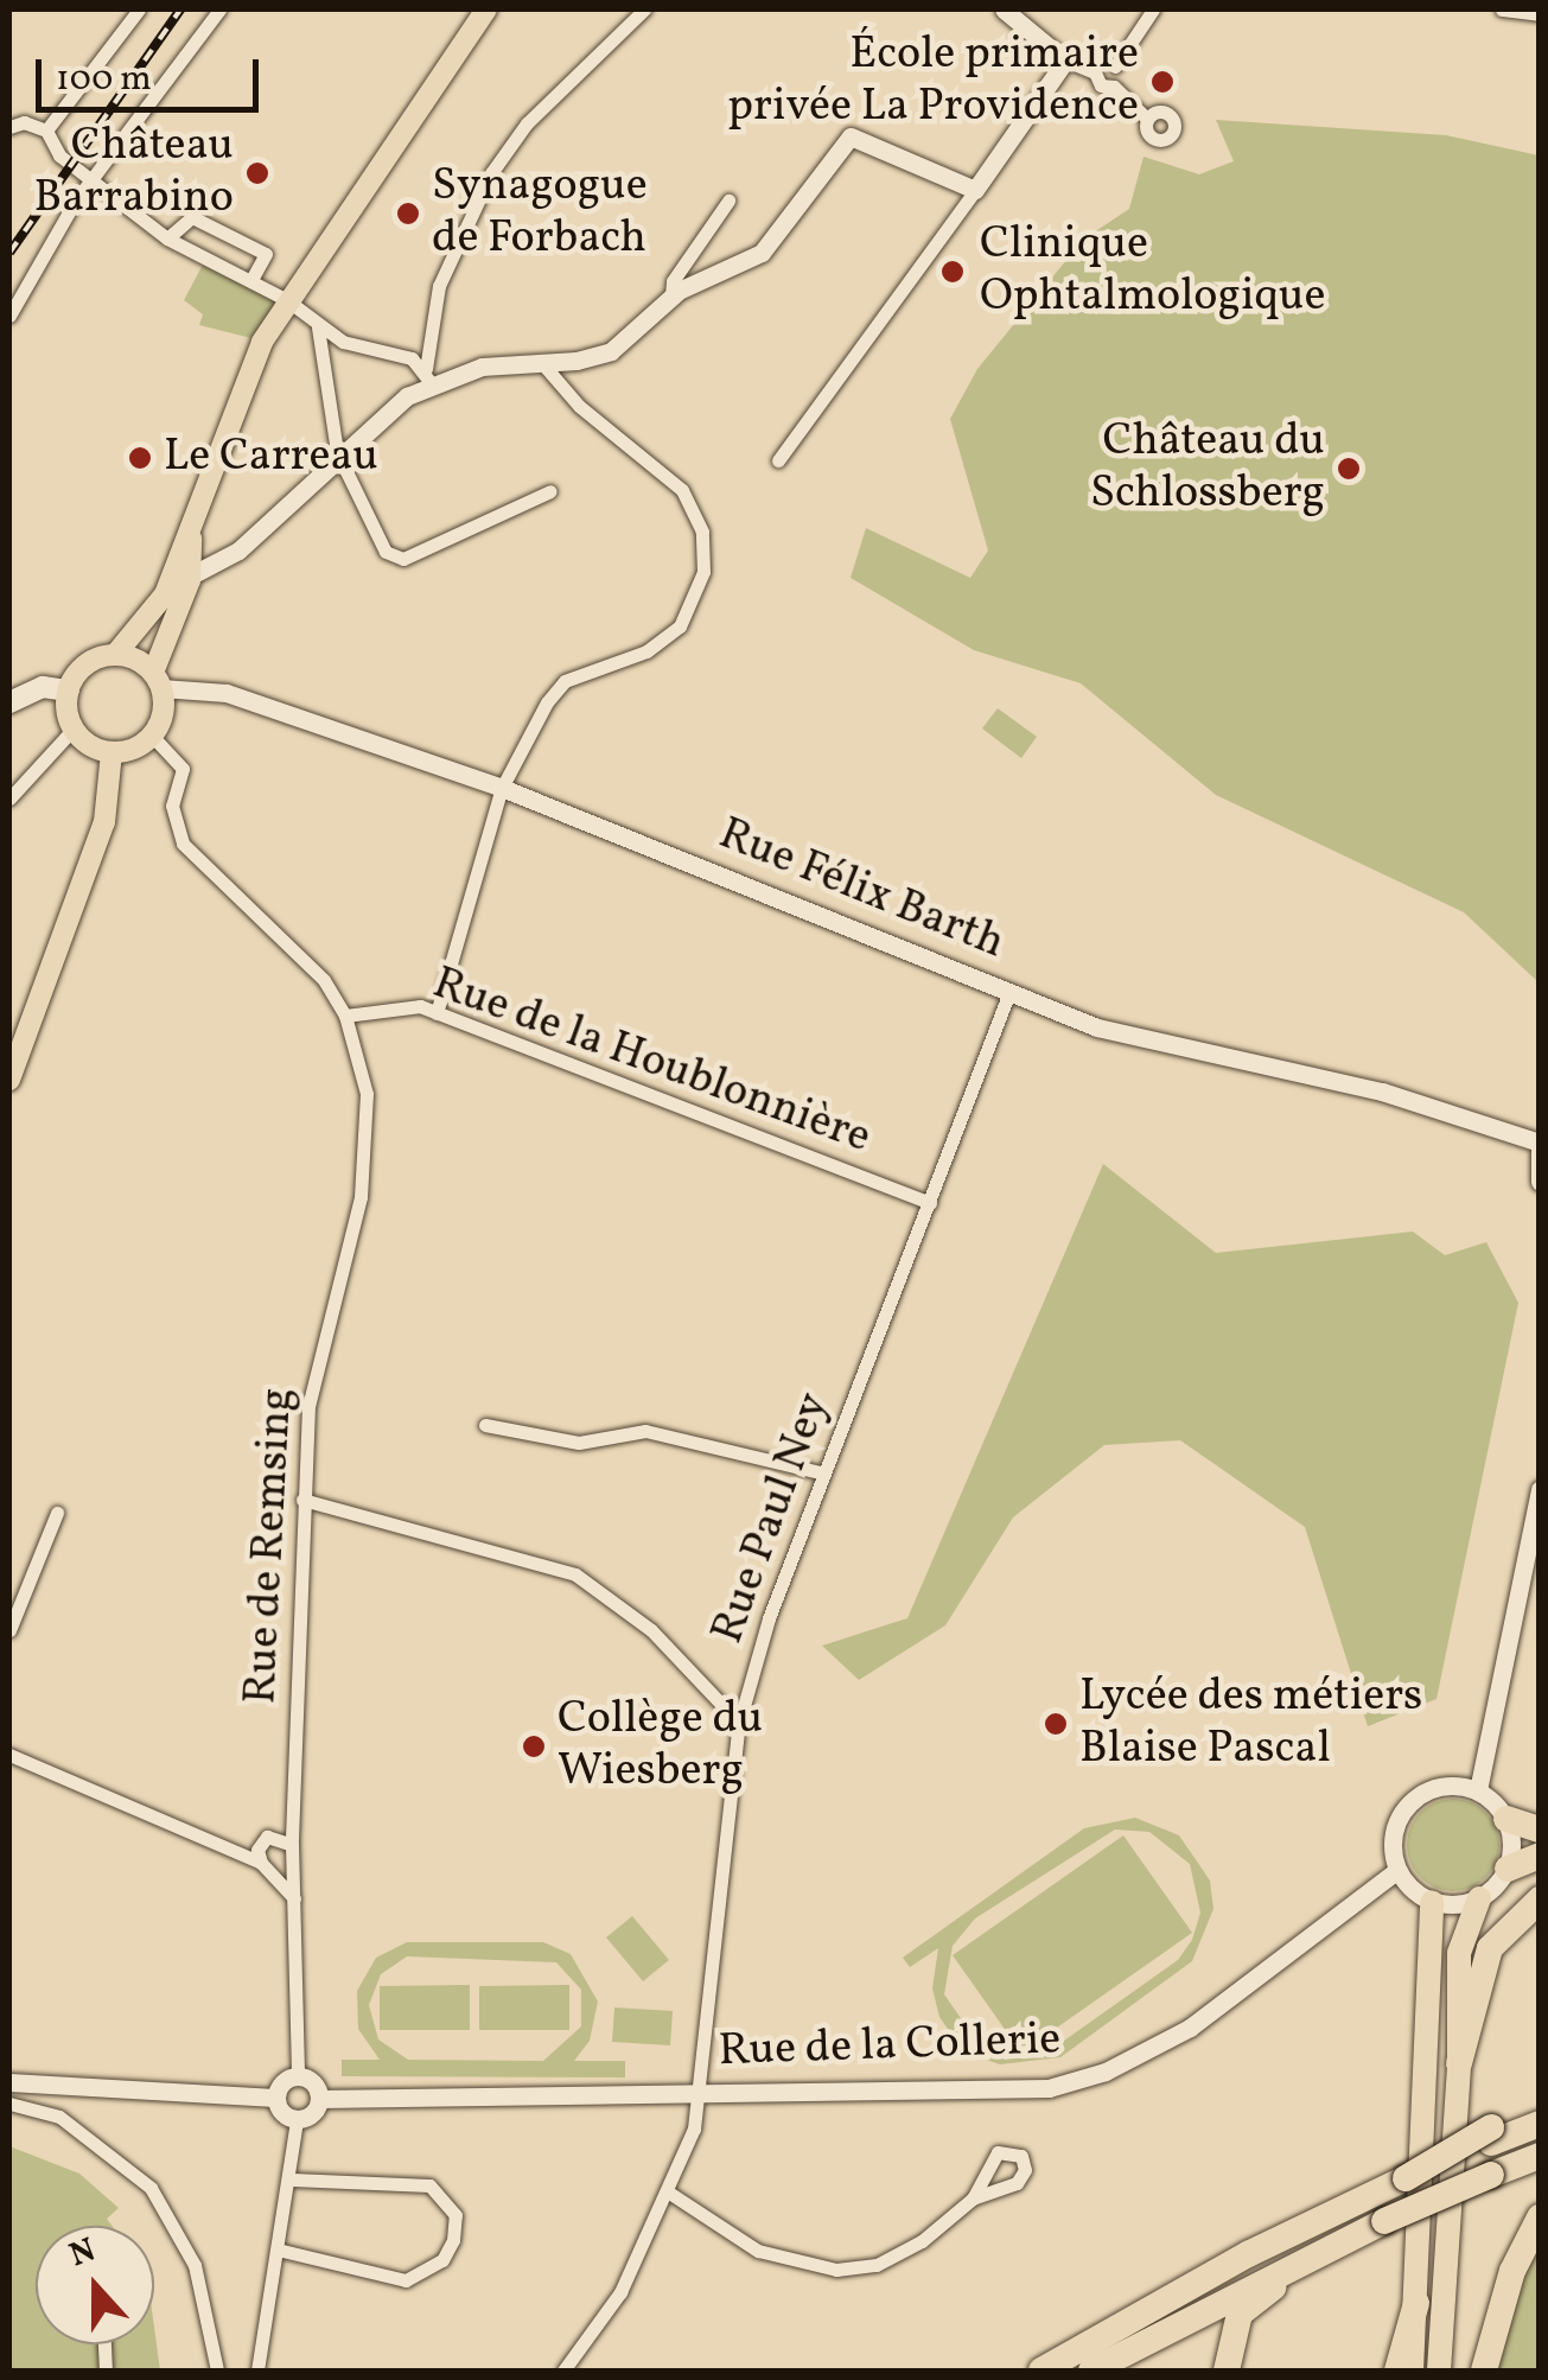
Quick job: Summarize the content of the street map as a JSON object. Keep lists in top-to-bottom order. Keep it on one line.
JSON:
{"streets":{"street":["Rue Félix Barth","Rue de la Houblonnière","Rue Paul Ney","Rue de Remsing","Rue de la Collerie"]},"crossings":[["Rue Félix Barth","Rue Paul Ney"],["Rue Félix Barth","Rue de Remsing"],["Rue de la Houblonnière","Rue Paul Ney"],["Rue de la Houblonnière","Rue de Remsing"],["Rue Paul Ney","Rue de la Collerie"],["Rue de Remsing","Rue de la Collerie"]],"places":["École primaire privée La Providence","Château Barrabino","Synagogue de Forbach","Clinique Ophtalmologique","Le Carreau","Château du Schlossberg","Lycée des métiers Blaise Pascal","Collège du Wiesberg"],"scale_bar":"100 m","north":"top"}
